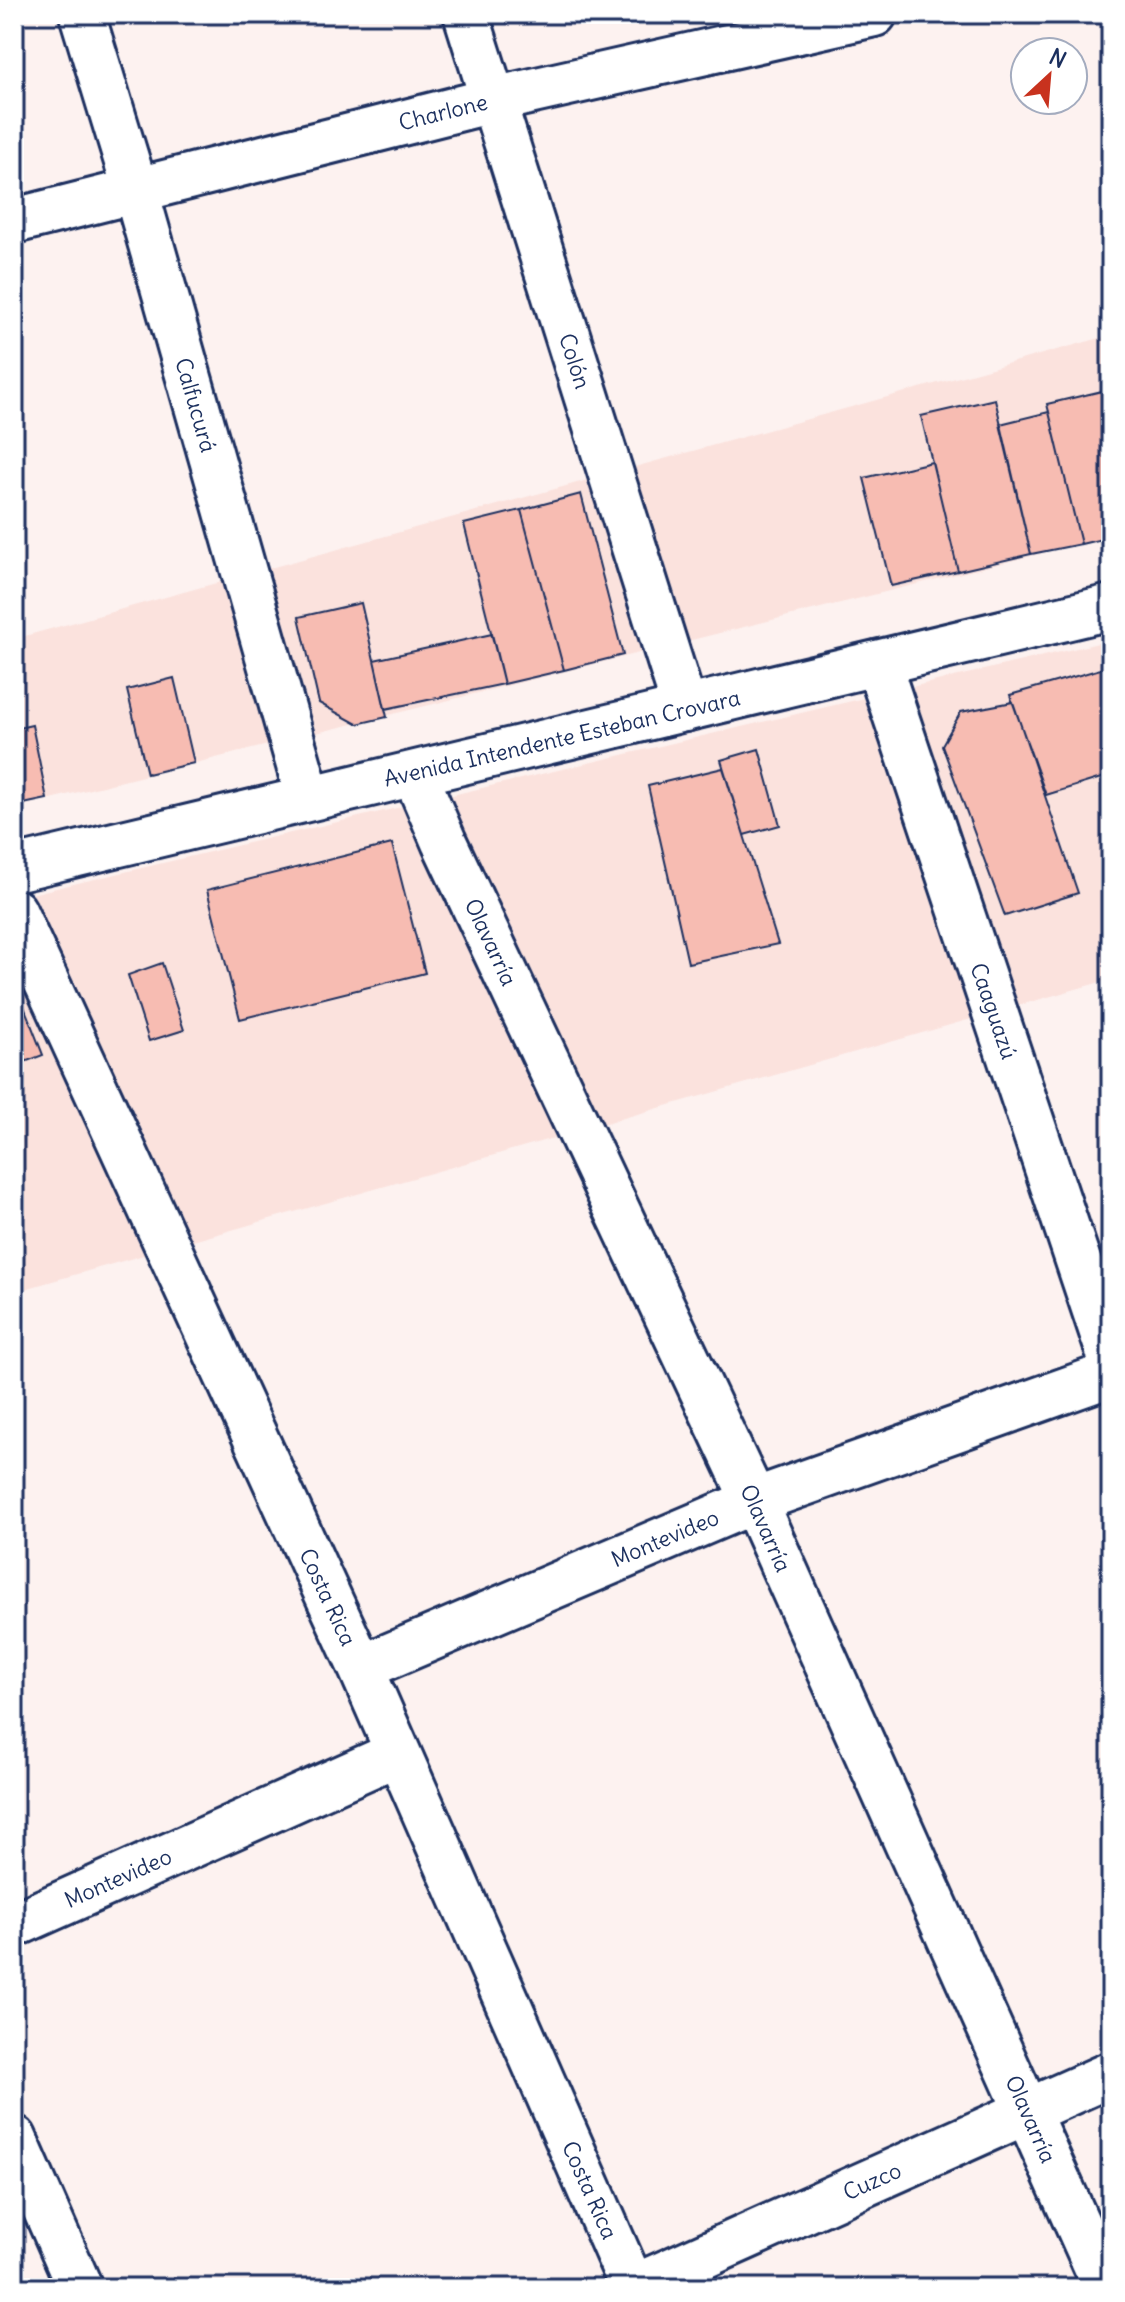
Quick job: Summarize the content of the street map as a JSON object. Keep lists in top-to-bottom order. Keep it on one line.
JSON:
{"streets":{"street":["Charlone","Colón","Calfucurá","Avenida Intendente Esteban Crovara","Olavarría","Caaguazú","Montevideo","Costa Rica","Cuzco"]},"crossings":[["Charlone","Colón"],["Charlone","Calfucurá"],["Colón","Avenida Intendente Esteban Crovara"],["Calfucurá","Avenida Intendente Esteban Crovara"],["Avenida Intendente Esteban Crovara","Olavarría"],["Avenida Intendente Esteban Crovara","Caaguazú"],["Olavarría","Montevideo"],["Olavarría","Cuzco"],["Montevideo","Costa Rica"],["Costa Rica","Cuzco"]],"north":"top right"}
